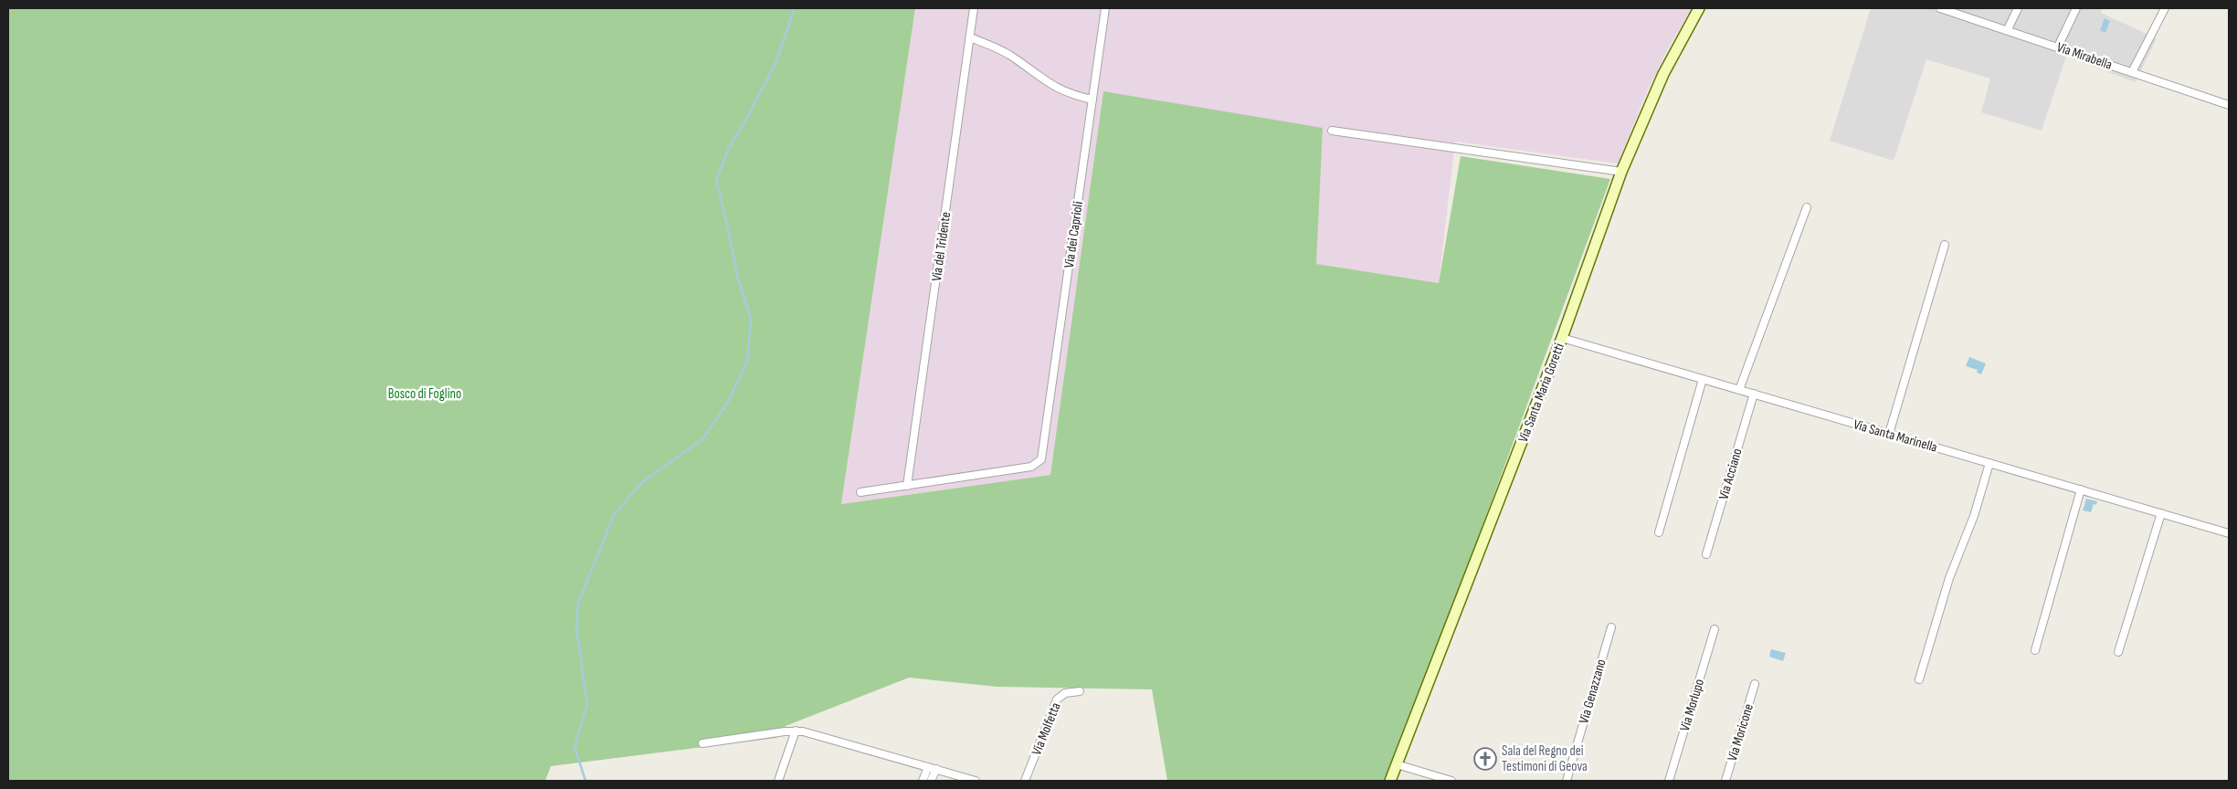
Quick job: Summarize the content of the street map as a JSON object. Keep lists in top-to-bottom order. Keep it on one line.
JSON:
{"streets":{"main road":["Via Santa Maria Goretti"],"street":["Via Mirabella","Via dei Caprioli","Via del Tridente","Via Santa Marinella","Via Acciano","Via Genazzano","Via Morlupo","Via Molfetta","Via Moricone"]},"crossings":[["Via dei Caprioli","Via del Tridente"],["Via Santa Maria Goretti","Via Santa Marinella"],["Via Santa Marinella","Via Acciano"]],"parks":["Bosco di Foglino"],"places":{"church":["Sala del Regno dei Testimoni di Geova"]}}
